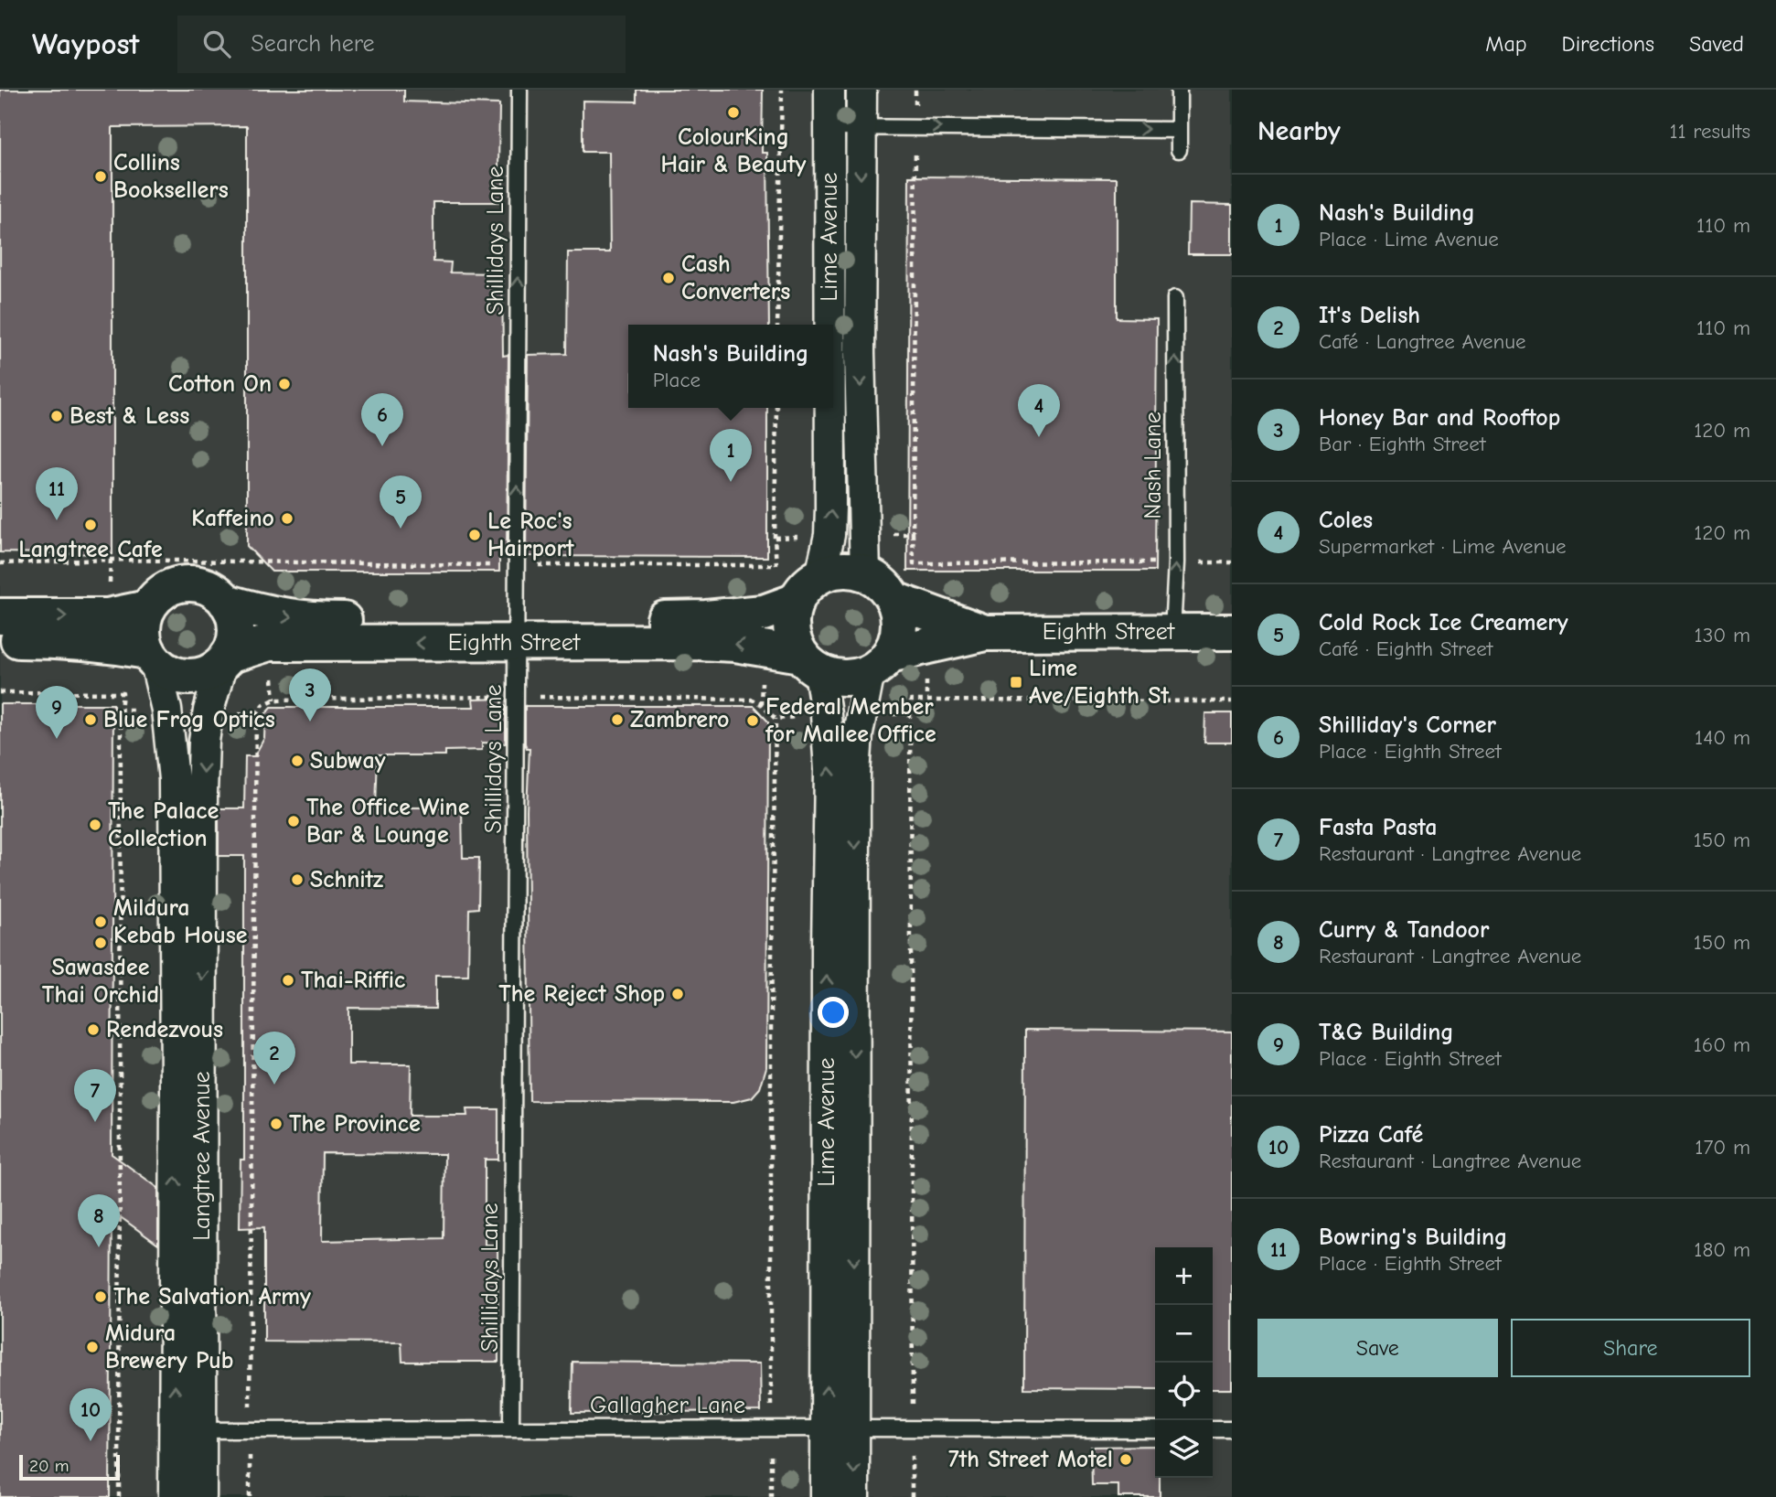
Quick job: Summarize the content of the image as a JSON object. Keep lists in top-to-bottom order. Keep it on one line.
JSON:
{"streets":{"street":["Lime Avenue","Eighth Street","Langtree Avenue"],"lane":["Shillidays Lane","Nash Lane","Gallagher Lane"]},"crossings":[["Lime Avenue","Eighth Street"],["Lime Avenue","Gallagher Lane"],["Shillidays Lane","Eighth Street"],["Shillidays Lane","Gallagher Lane"],["Nash Lane","Eighth Street"],["Eighth Street","Langtree Avenue"],["Langtree Avenue","Gallagher Lane"]],"one_way":["Shillidays Lane","Nash Lane"],"places":{"other":["ColourKing Hair & Beauty","Collins Booksellers","Cash Converters","Cotton On","Best & Less","Kaffeino","Langtree Cafe","Le Roc's Hairport","Blue Frog Optics","Zambrero","Federal Member for Mallee Office","Subway","The Office Wine Bar & Lounge","The Palace Collection","Schnitz","Mildura Kebab House","Sawasdee Thai Orchid","Thai-Riffic","The Reject Shop","Rendezvous","The Province","The Salvation Army","Midura Brewery Pub","7th Street Motel"],"transit":["Lime Ave/Eighth St"]},"scale_bar":"20 m","page":{"header":"Waypost","search":"Search here","nav":["Map","Directions","Saved"],"heading":["Nearby","11 results"],"list":[{"mark":"1","name":"Nash's Building","note":"Place · Lime Avenue","value":"110 m"},{"mark":"2","name":"It's Delish","note":"Café · Langtree Avenue","value":"110 m"},{"mark":"3","name":"Honey Bar and Rooftop","note":"Bar · Eighth Street","value":"120 m"},{"mark":"4","name":"Coles","note":"Supermarket · Lime Avenue","value":"120 m"},{"mark":"5","name":"Cold Rock Ice Creamery","note":"Café · Eighth Street","value":"130 m"},{"mark":"6","name":"Shilliday's Corner","note":"Place · Eighth Street","value":"140 m"},{"mark":"7","name":"Fasta Pasta","note":"Restaurant · Langtree Avenue","value":"150 m"},{"mark":"8","name":"Curry & Tandoor","note":"Restaurant · Langtree Avenue","value":"150 m"},{"mark":"9","name":"T&G Building","note":"Place · Eighth Street","value":"160 m"},{"mark":"10","name":"Pizza Café","note":"Restaurant · Langtree Avenue","value":"170 m"},{"mark":"11","name":"Bowring's Building","note":"Place · Eighth Street","value":"180 m"}],"popup":["Nash's Building","Place"],"pins":["4","6","1","11","5","3","9","2","7","8","10"],"map_buttons":["+","−"],"buttons":["Save","Share"],"scale":"20 m"}}
